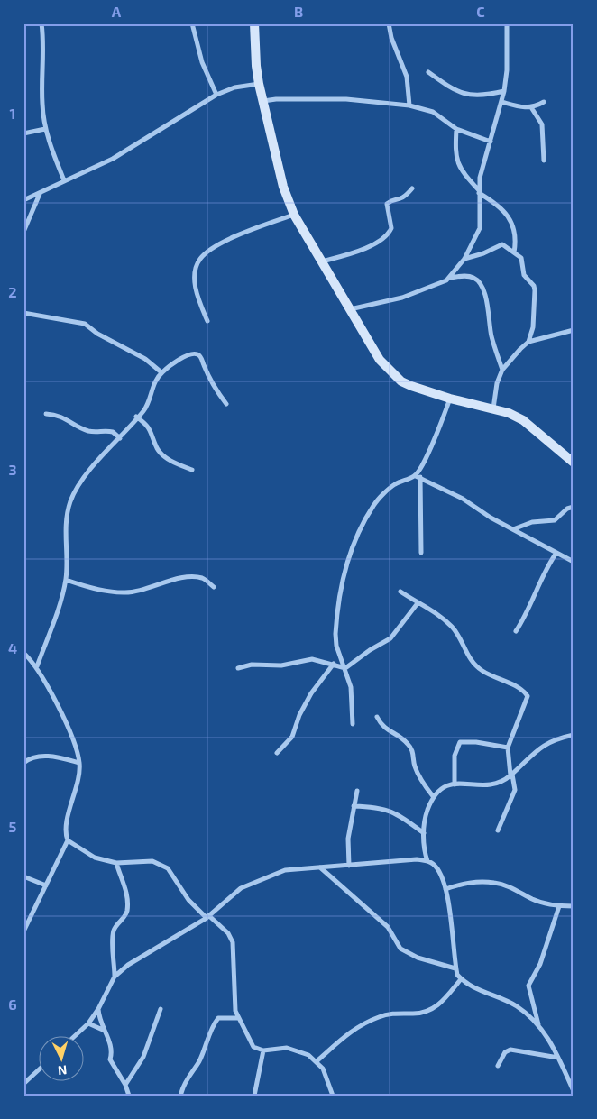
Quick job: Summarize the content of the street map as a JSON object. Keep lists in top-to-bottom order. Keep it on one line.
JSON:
{"north":"bottom","grid":{"columns":["A","B","C"],"rows":["1","2","3","4","5","6"]}}
